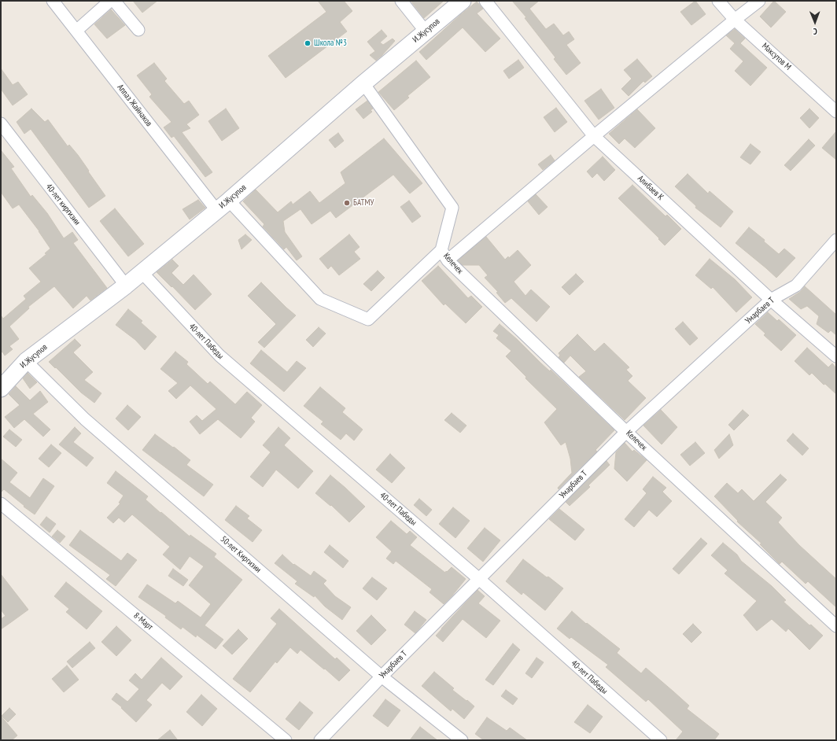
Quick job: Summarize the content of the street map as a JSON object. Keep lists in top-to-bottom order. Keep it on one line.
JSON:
{"streets":{"street":["И.Жусупов","Максутов М","Аппаз Жайнаков","Алибаев К","40-лет киргизии","Келечек","Умарбаев Т","40-лет Пабеды","50-лет Киргизии","8-Март"]},"crossings":[["И.Жусупов","Аппаз Жайнаков"],["И.Жусупов","40-лет киргизии"],["И.Жусупов","40-лет Пабеды"],["И.Жусупов","50-лет Киргизии"],["Аппаз Жайнаков","Келечек"],["Алибаев К","Умарбаев Т"],["Келечек","Умарбаев Т"],["Умарбаев Т","40-лет Пабеды"],["Умарбаев Т","50-лет Киргизии"]],"places":["Школа №3","БАТМУ"],"north":"bottom"}
